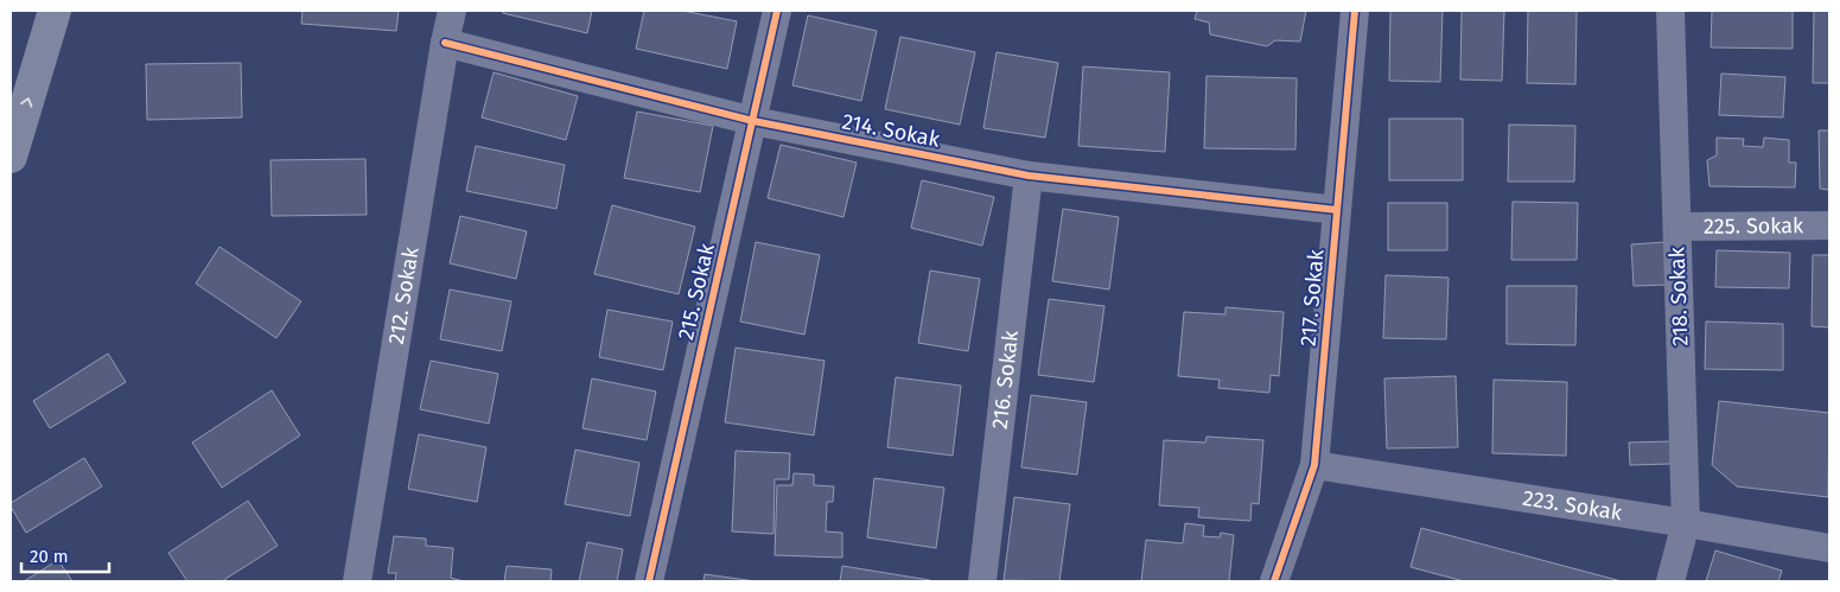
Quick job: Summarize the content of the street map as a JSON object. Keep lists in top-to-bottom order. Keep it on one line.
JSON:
{"streets":{"street":["214. Sokak","225. Sokak","215. Sokak","212. Sokak","218. Sokak","217. Sokak","216. Sokak","223. Sokak"]},"crossings":[["214. Sokak","215. Sokak"],["214. Sokak","212. Sokak"],["214. Sokak","217. Sokak"],["214. Sokak","216. Sokak"],["225. Sokak","218. Sokak"],["218. Sokak","223. Sokak"],["217. Sokak","223. Sokak"]],"scale_bar":"20 m"}
